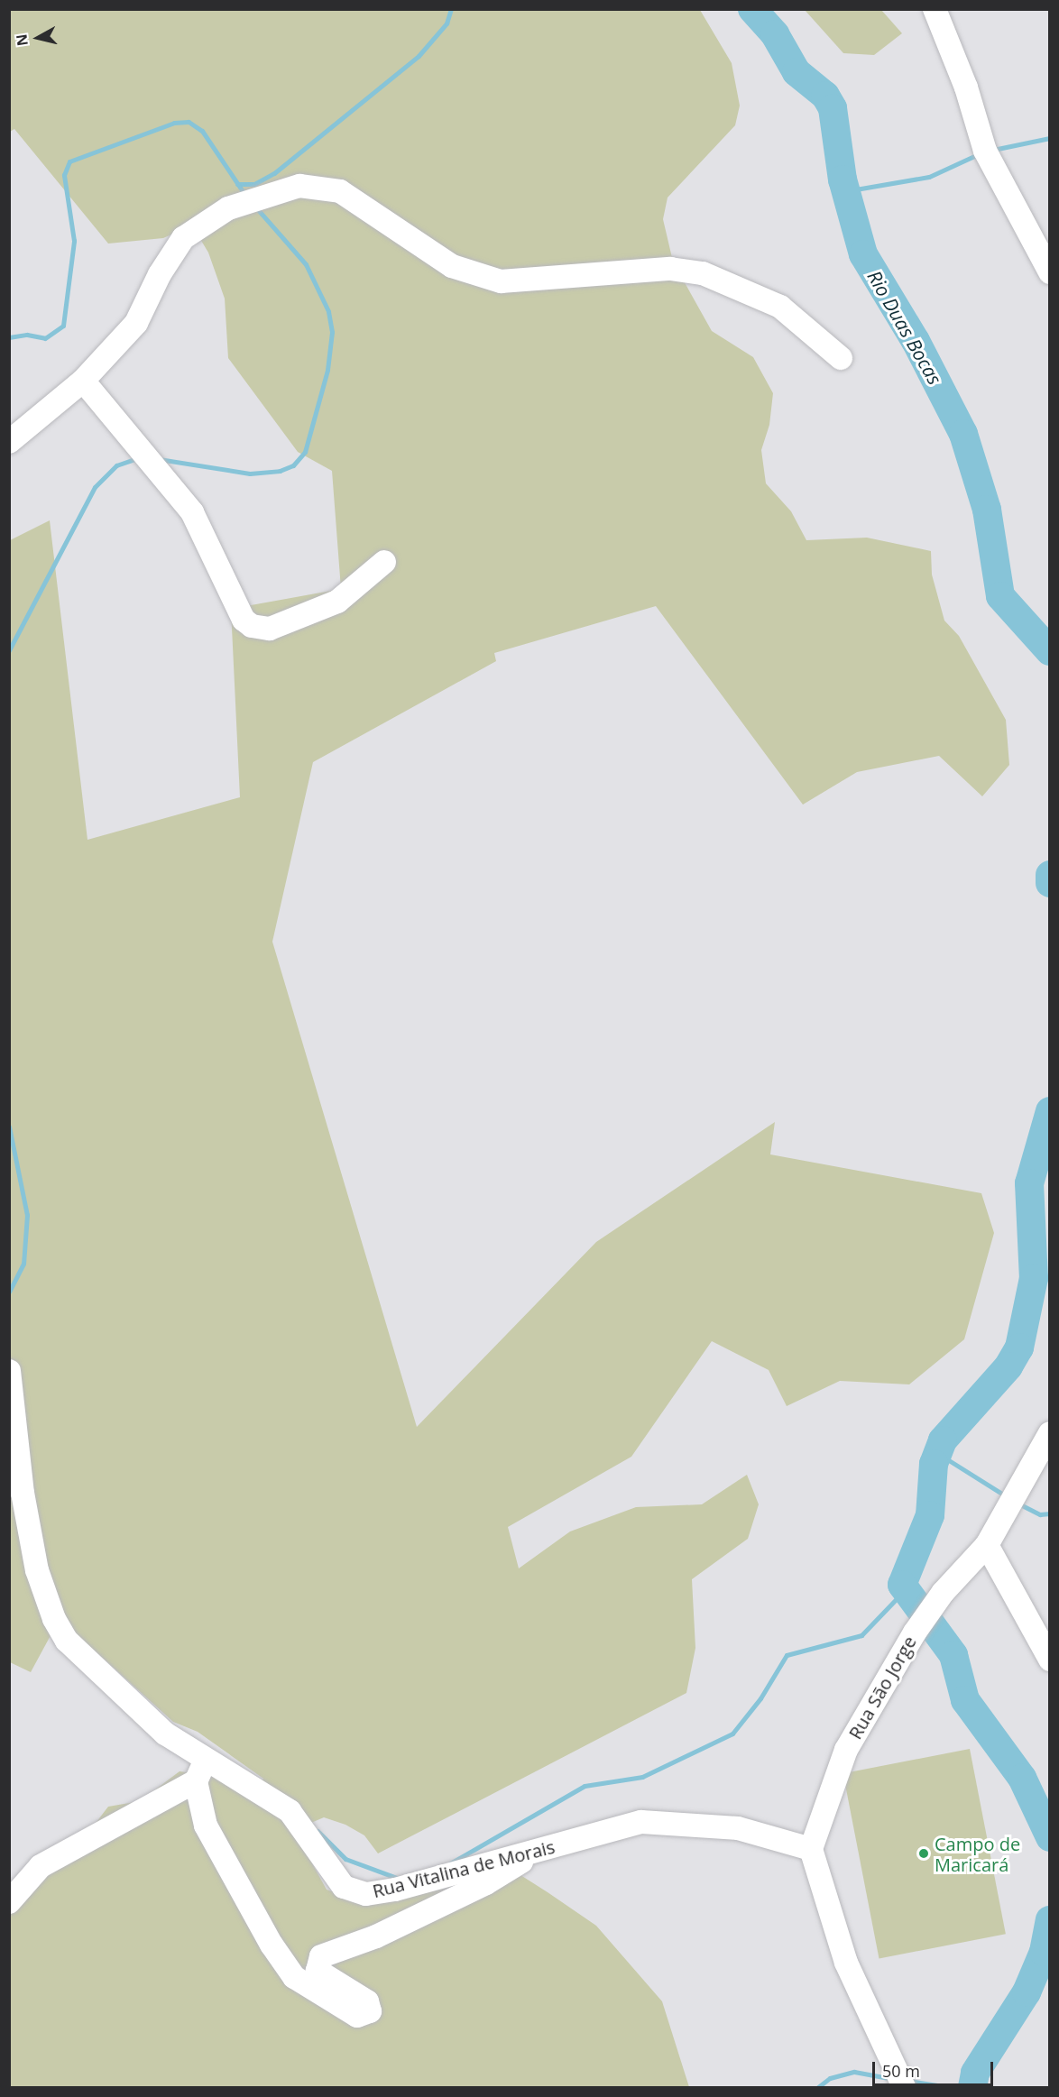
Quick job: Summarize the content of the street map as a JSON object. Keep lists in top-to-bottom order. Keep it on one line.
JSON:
{"streets":{"street":["Rua São Jorge","Rua Vitalina de Morais"]},"crossings":[["Rua São Jorge","Rua Vitalina de Morais"]],"water":["Rio Duas Bocas"],"places":["Campo de Maricará"],"scale_bar":"50 m","north":"left"}
